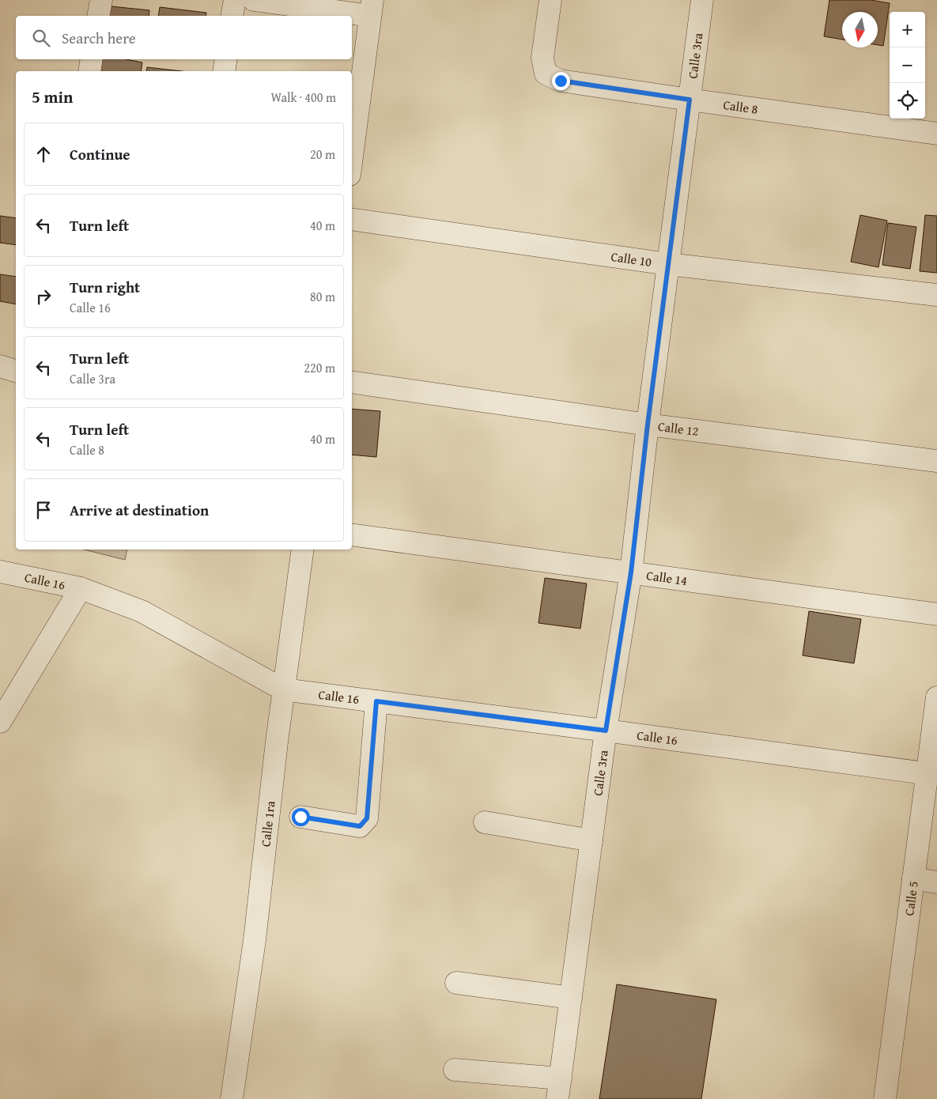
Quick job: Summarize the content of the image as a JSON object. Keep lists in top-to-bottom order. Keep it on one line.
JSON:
{"streets":{"street":["Calle 3ra","Calle 8","Calle 10","Calle 12","Calle 14","Calle 16","Calle 1ra","Calle 5"]},"crossings":[["Calle 3ra","Calle 8"],["Calle 3ra","Calle 10"],["Calle 3ra","Calle 12"],["Calle 3ra","Calle 14"],["Calle 3ra","Calle 16"],["Calle 16","Calle 1ra"],["Calle 16","Calle 5"]],"north":"bottom","page":{"map_buttons":["+","−"],"search":"Search here","heading":["5 min","Walk · 400 m"],"list":[["Continue","20 m"],["Turn left","40 m"],["Turn right","Calle 16","80 m"],["Turn left","Calle 3ra","220 m"],["Turn left","Calle 8","40 m"],"Arrive at destination"]}}
